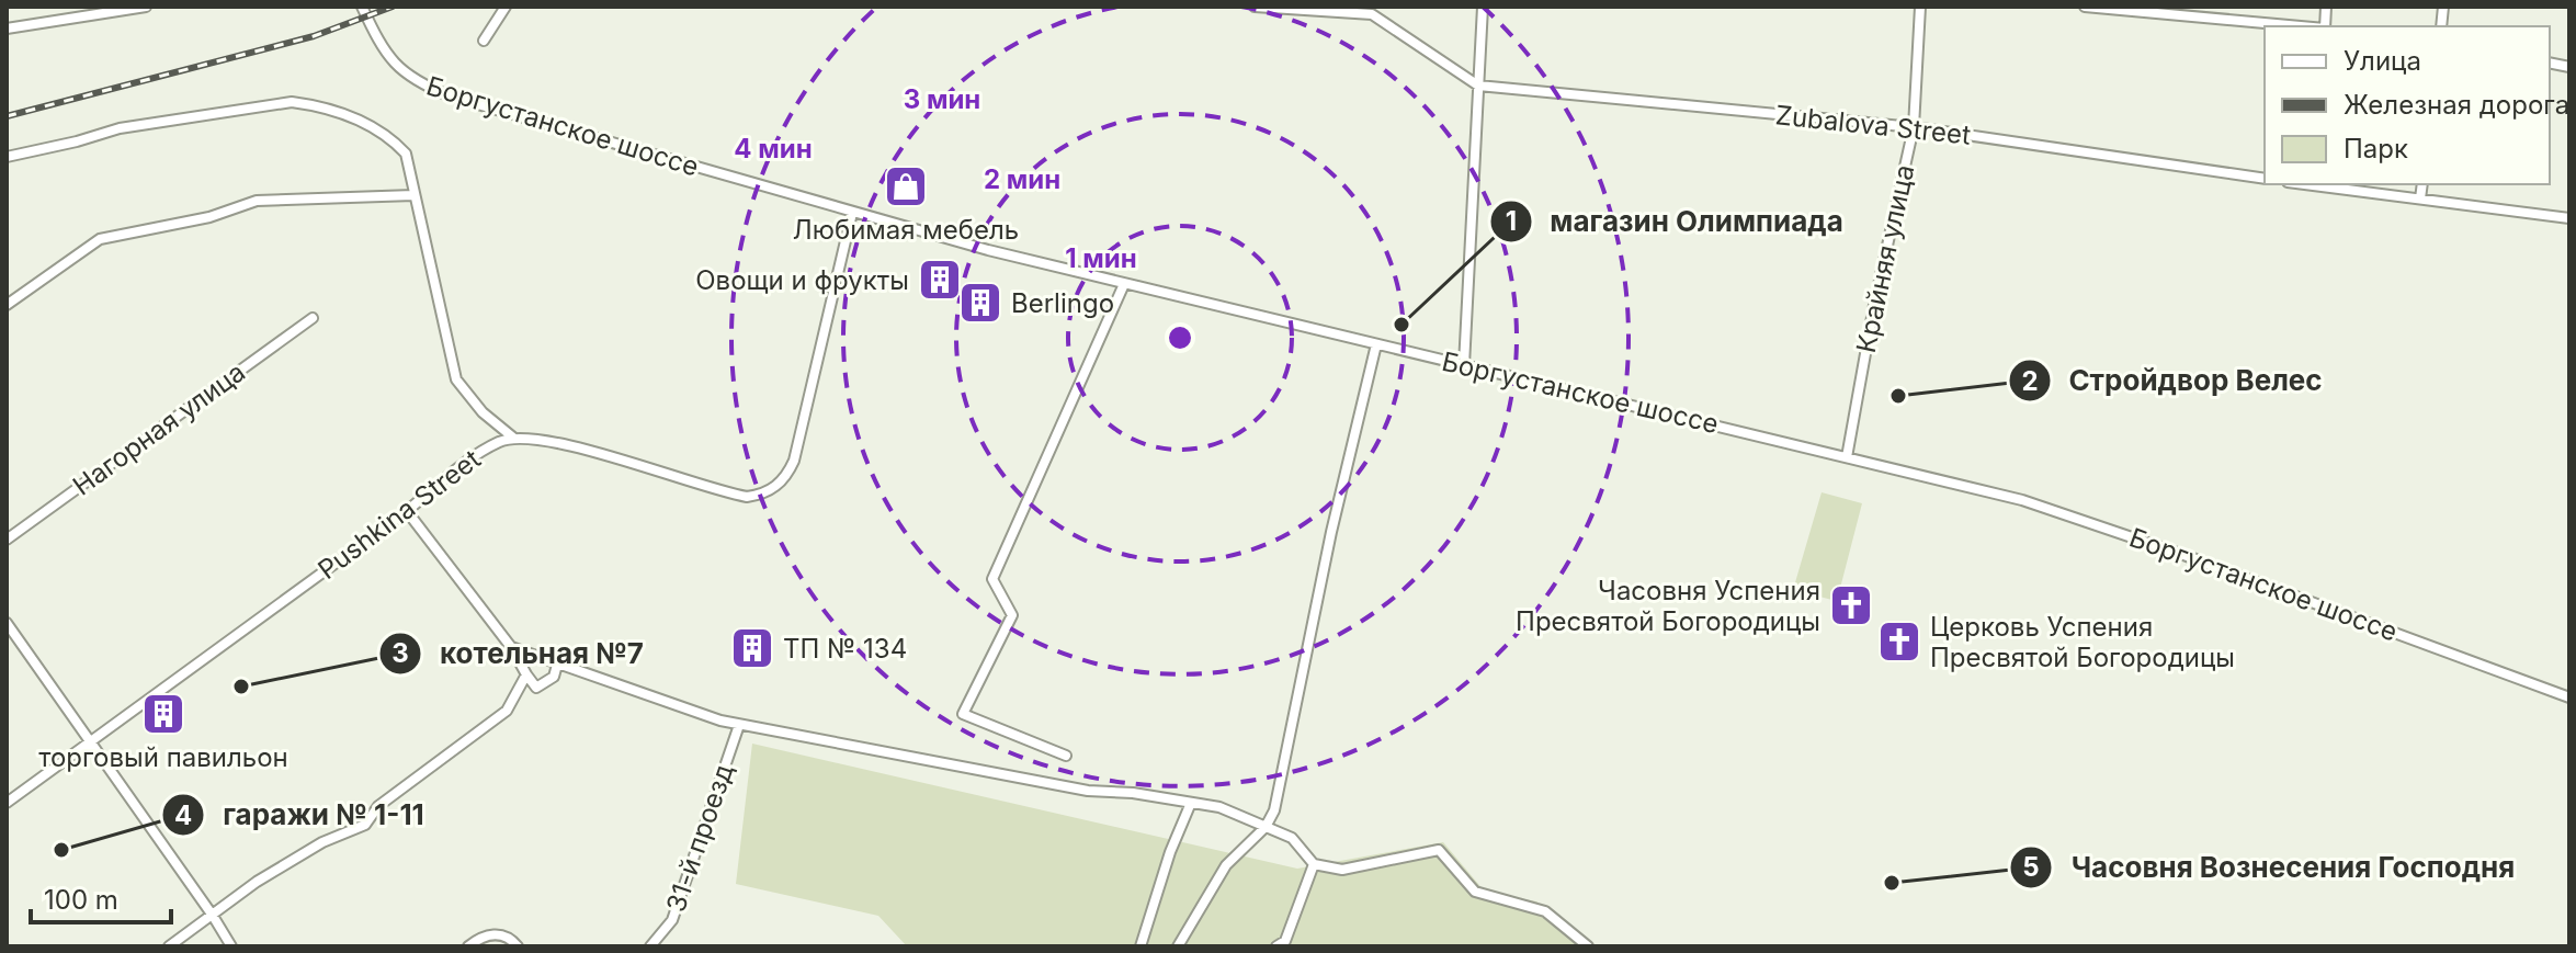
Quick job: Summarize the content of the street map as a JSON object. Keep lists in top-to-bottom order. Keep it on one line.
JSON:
{"streets":{"street":["Zubalova Street","Боргустанское шоссе","Крайняя улица","Нагорная улица","Pushkina Street","31-й проезд"]},"crossings":[["Zubalova Street","Крайняя улица"],["Боргустанское шоссе","Крайняя улица"]],"places":{"shop":["Любимая мебель"],"building":["Овощи и фрукты","Berlingo","ТП № 134","торговый павильон"],"other":["магазин Олимпиада","Стройдвор Велес","котельная №7","гаражи № 1-11","Часовня Вознесения Господня"],"church":["Часовня Успения Пресвятой Богородицы","Церковь Успения Пресвятой Богородицы"]},"legend":["Улица","Железная дорога","Парк"],"scale_bar":"100 m","rings":["3 мин","4 мин","2 мин","1 мин"]}
